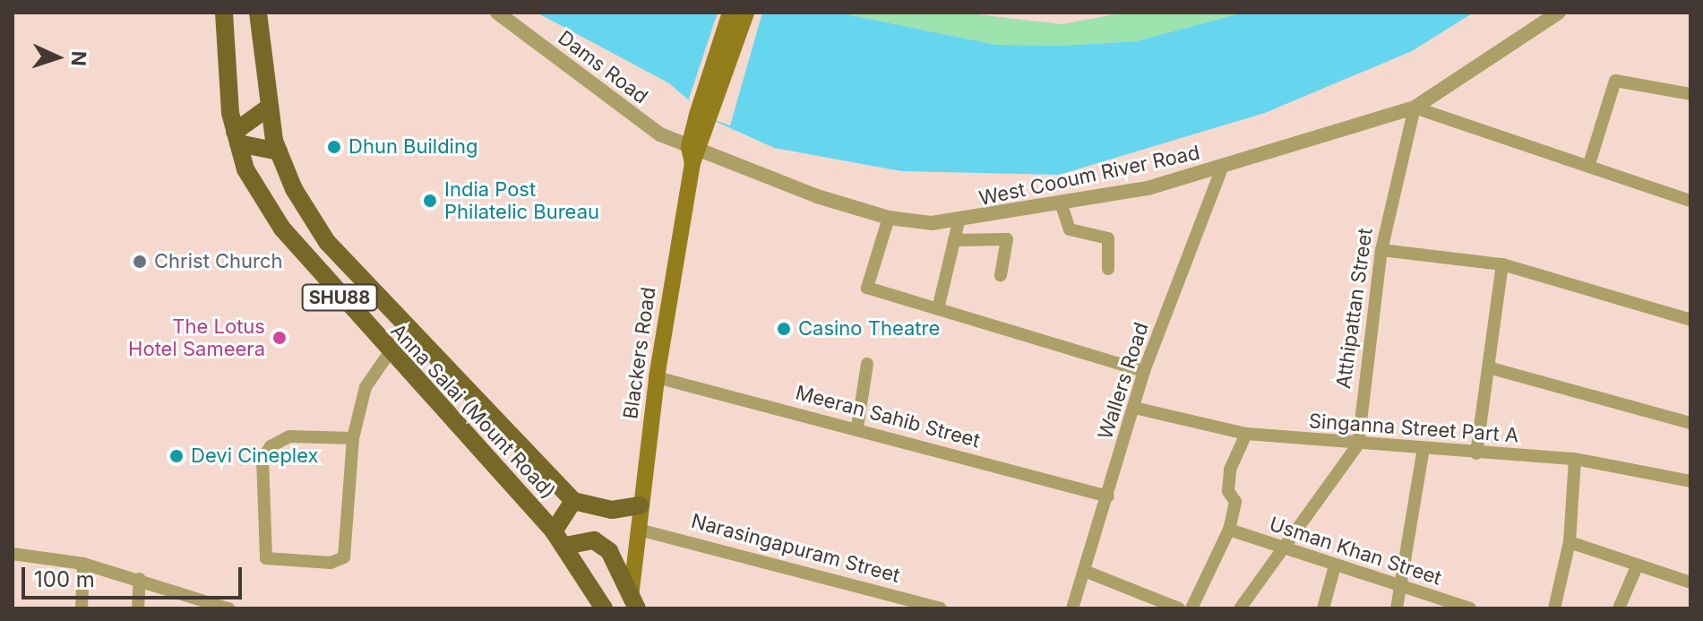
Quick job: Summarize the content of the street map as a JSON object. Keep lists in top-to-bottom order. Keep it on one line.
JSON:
{"streets":{"main road":["SHU88","Blackers Road","Anna Salai (Mount Road)"],"street":["Dams Road","West Cooum River Road","Atthipattan Street","Wallers Road","Meeran Sahib Street","Singanna Street Part A","Narasingapuram Street","Usman Khan Street"]},"crossings":[["Dams Road","West Cooum River Road"],["Dams Road","Blackers Road"],["West Cooum River Road","Atthipattan Street"],["West Cooum River Road","Blackers Road"],["West Cooum River Road","Wallers Road"],["Atthipattan Street","Singanna Street Part A"],["Atthipattan Street","Usman Khan Street"],["Blackers Road","Meeran Sahib Street"],["Blackers Road","Narasingapuram Street"],["Wallers Road","Meeran Sahib Street"],["Wallers Road","Singanna Street Part A"]],"places":["Dhun Building","India Post Philatelic Bureau","Christ Church","Casino Theatre","The Lotus Hotel Sameera","Devi Cineplex"],"scale_bar":"100 m","north":"right"}
